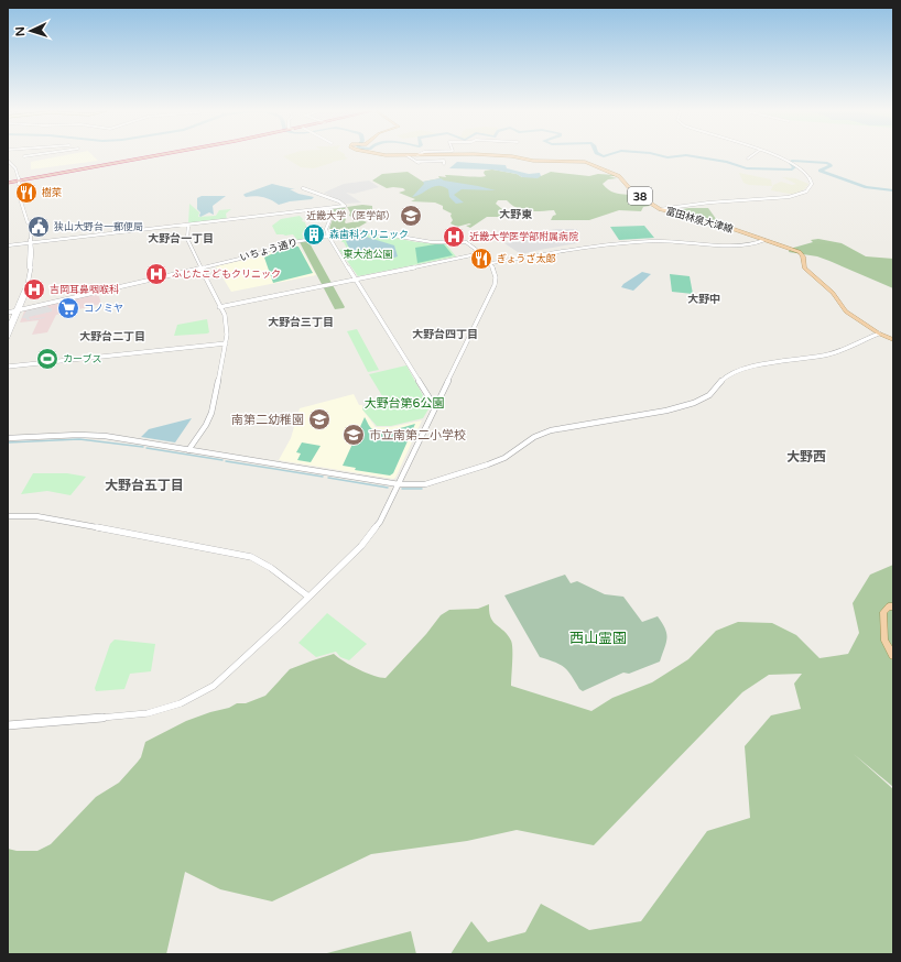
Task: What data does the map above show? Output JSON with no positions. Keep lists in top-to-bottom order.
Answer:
{
  "streets": {
    "main road": ["38", "富田林泉大津線"],
    "street": ["いちょう通り"]
  },
  "districts": [
    "大野東",
    "大野台一丁目",
    "大野中",
    "大野台三丁目",
    "大野台四丁目",
    "大野台二丁目",
    "大野西",
    "大野台五丁目"
  ],
  "parks": ["東大池公園", "大野台第6公園", "西山霊園"],
  "places": {
    "restaurant": ["樹菜", "ぎょうざ太郎"],
    "school or university": ["近畿大学（医学部）", "南第二幼稚園", "市立南第二小学校"],
    "public building": ["狭山大野台一郵便局"],
    "building": ["森歯科クリニック"],
    "hospital": ["近畿大学医学部附属病院", "ふじたこどもクリニック", "吉岡耳鼻咽喉科"],
    "supermarket": ["コノミヤ"],
    "sports": ["カーブス"]
  },
  "north": "left"
}
